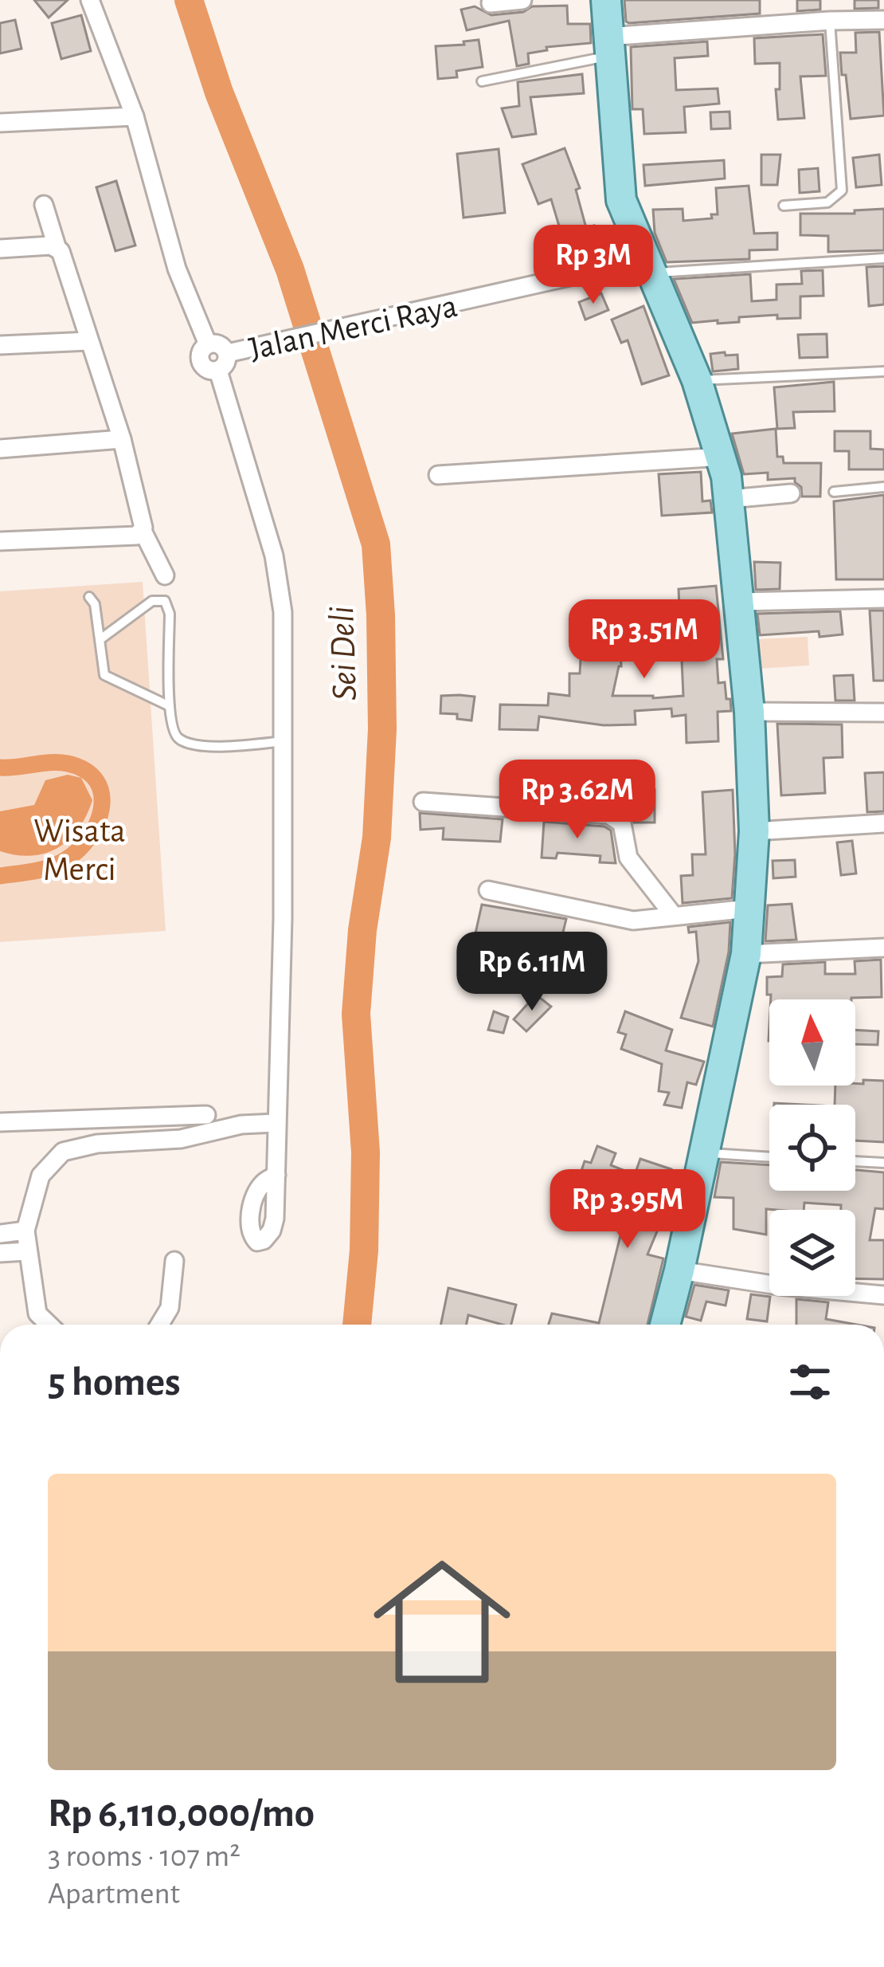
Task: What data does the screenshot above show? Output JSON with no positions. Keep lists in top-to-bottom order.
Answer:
{
  "streets": {
    "street": ["Jalan Merci Raya"]
  },
  "water": ["Sei Deli"],
  "parks": ["Wisata Merci"],
  "north": "top",
  "page": {
    "price": [
      "Rp 3M",
      "Rp 3.51M",
      "Rp 3.62M",
      "Rp 6.11M",
      "Rp 3.95M"
    ],
    "heading": "5 homes",
    "list": [
      {
        "name": "Rp 6,110,000/mo",
        "note": "3 rooms · 107 m² · Apartment"
      }
    ]
  }
}
